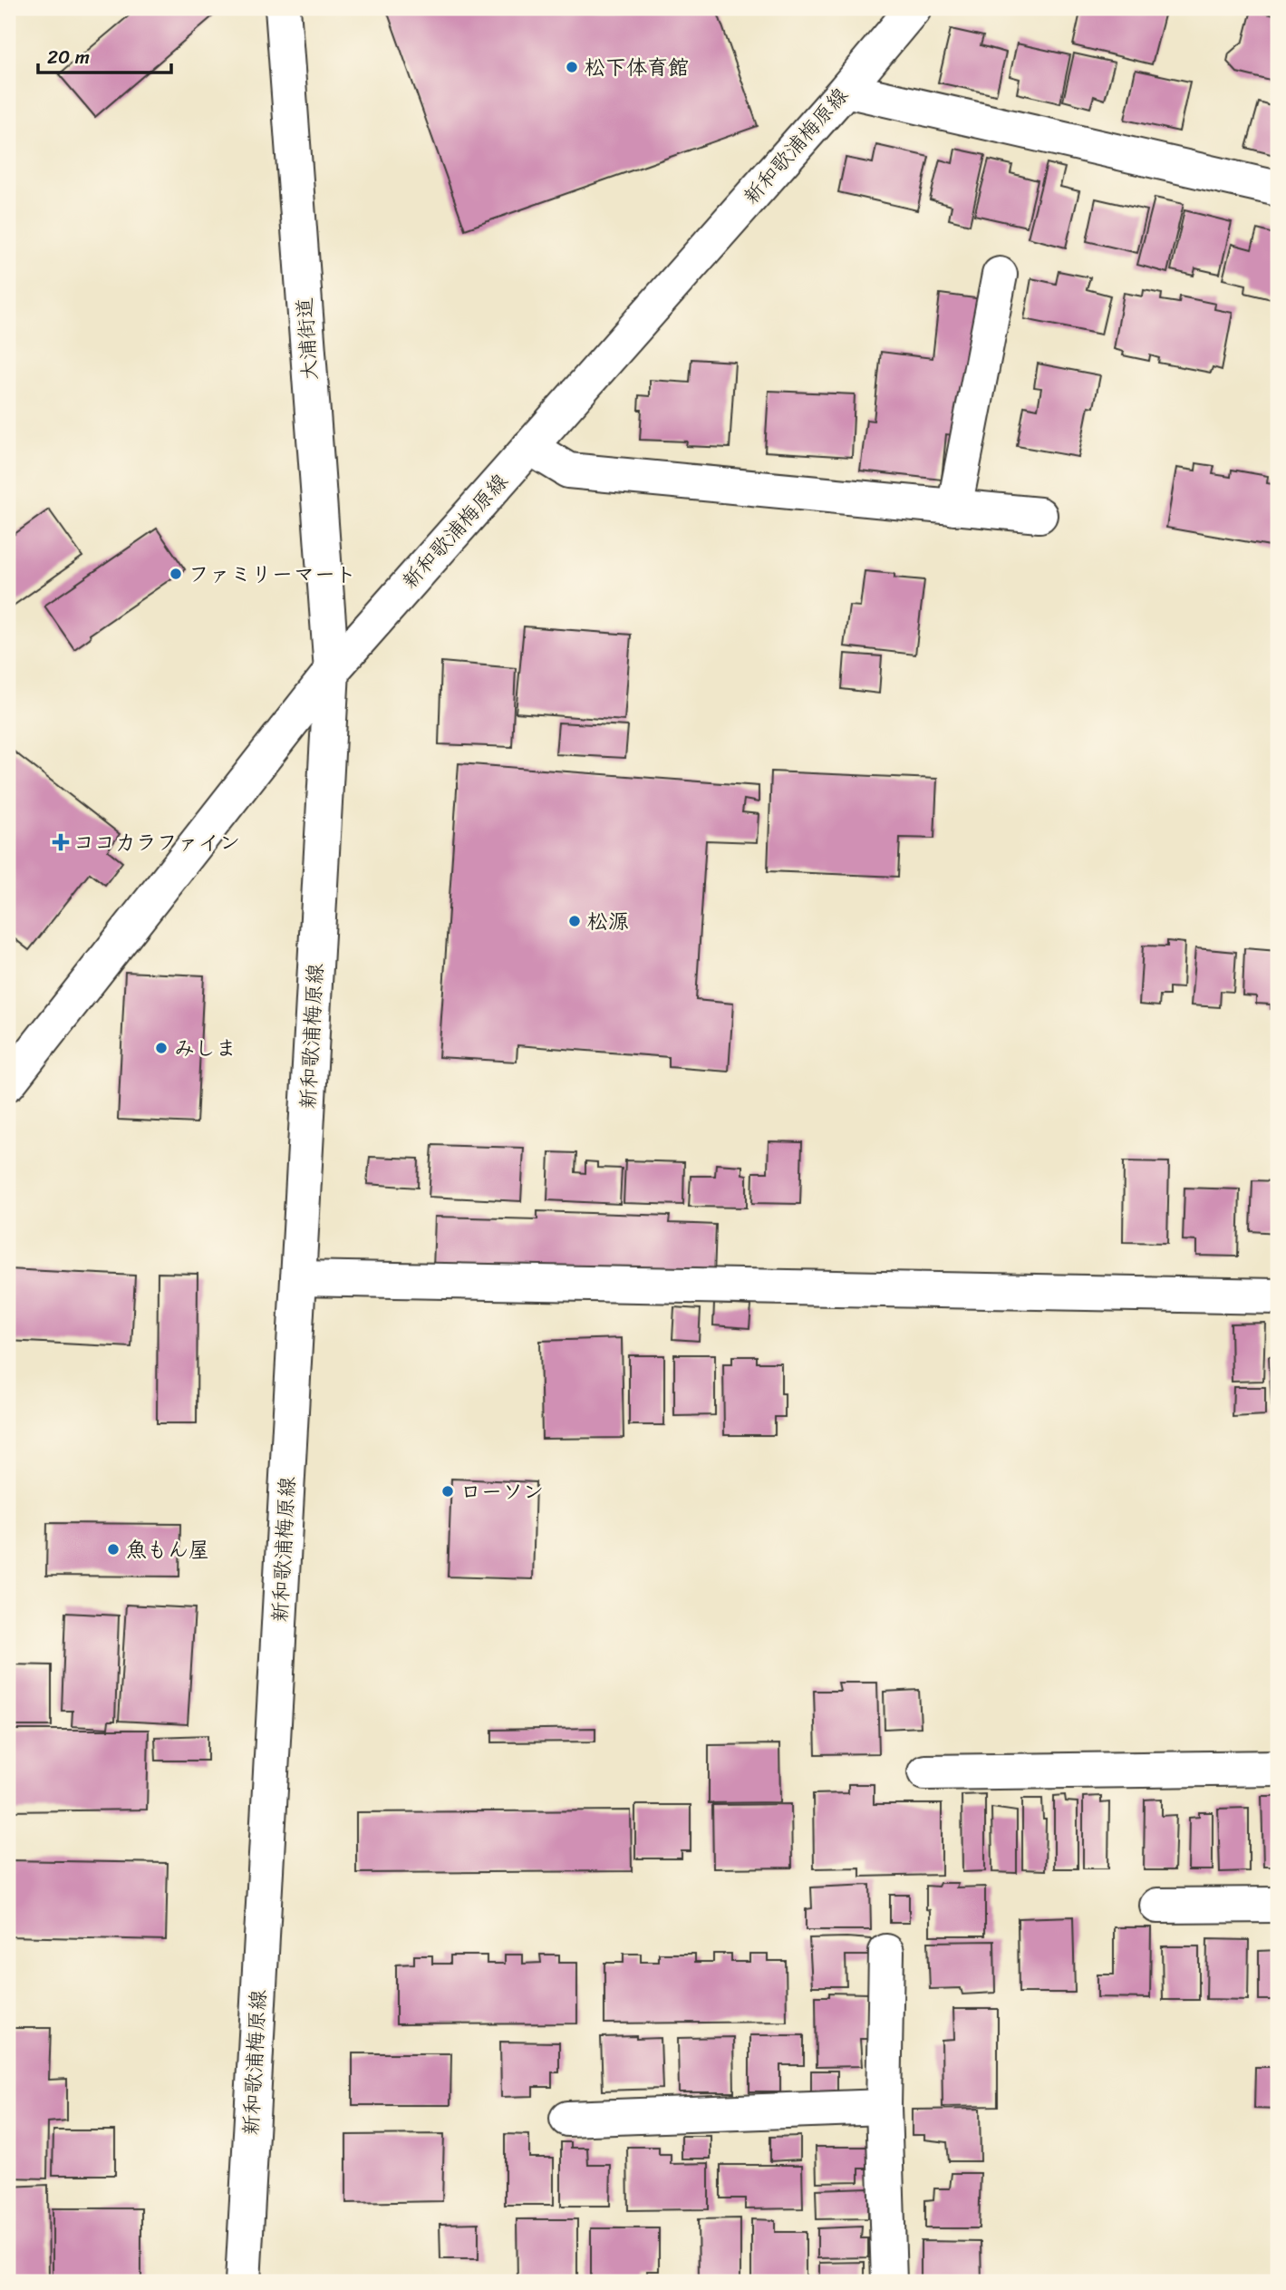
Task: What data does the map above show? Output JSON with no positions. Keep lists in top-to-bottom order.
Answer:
{
  "streets": {
    "street": ["新和歌浦梅原線", "大浦街道"]
  },
  "crossings": [
    ["新和歌浦梅原線", "大浦街道"]
  ],
  "places": {
    "other": [
      "松下体育館",
      "ファミリーマート",
      "松源",
      "みしま",
      "ローソン",
      "魚もん屋"
    ],
    "health": ["ココカラファイン"]
  },
  "scale_bar": "20 m"
}
